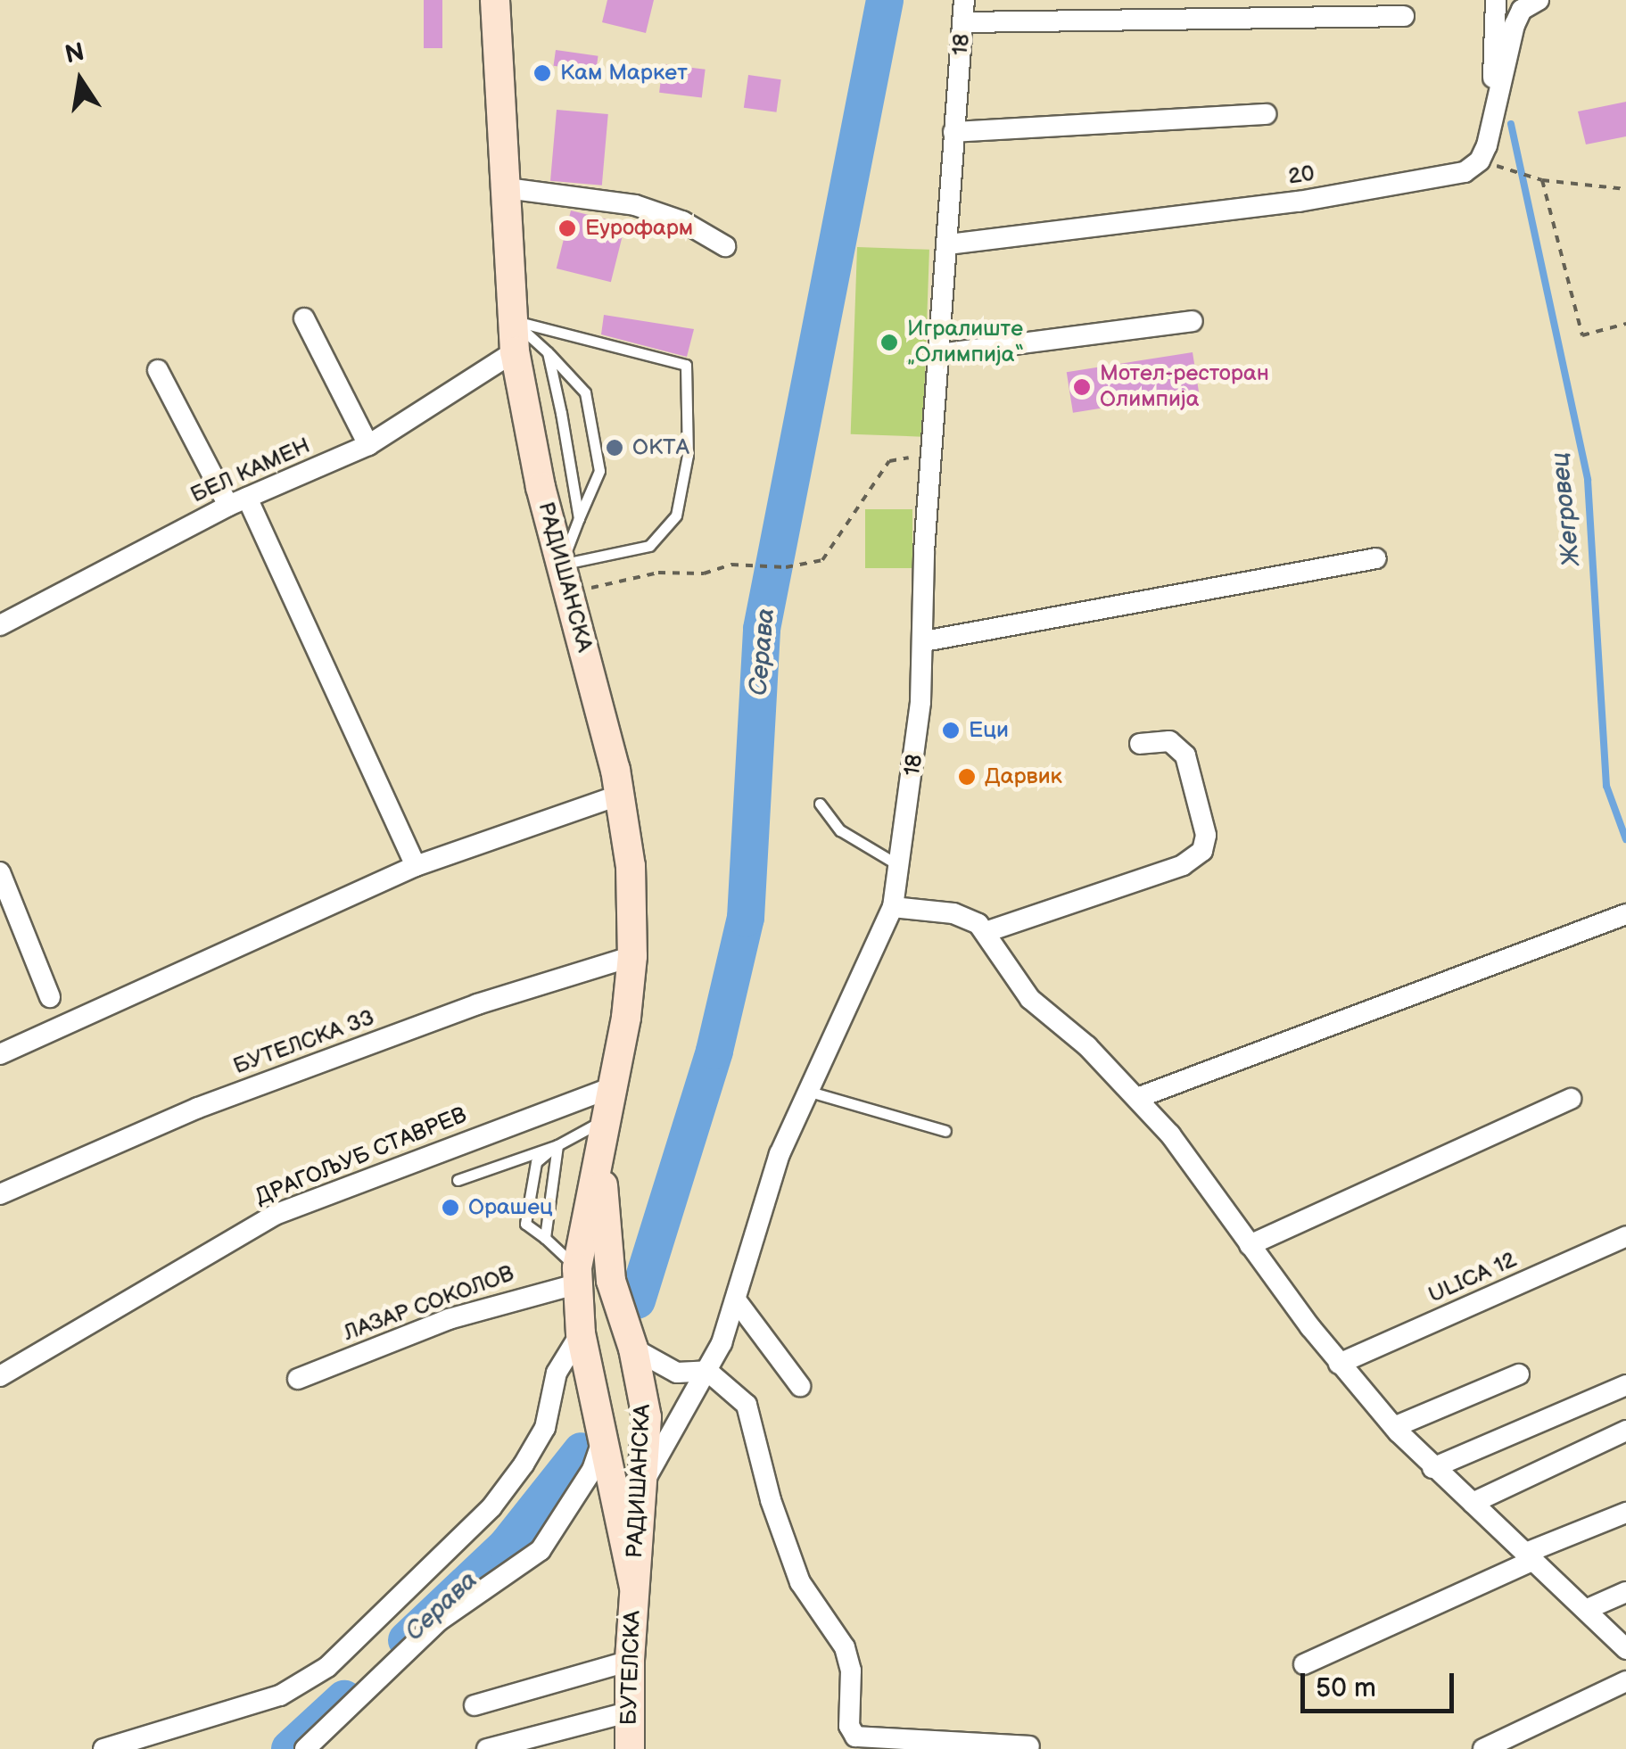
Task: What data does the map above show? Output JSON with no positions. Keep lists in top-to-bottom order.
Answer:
{
  "streets": {
    "street": [
      "18",
      "20",
      "БЕЛ КАМЕН",
      "РАДИШАНСКА",
      "БУТЕЛСКА 33",
      "ДРАГОЉУБ СТАВРЕВ",
      "ULICA 12",
      "ЛАЗАР СОКОЛОВ",
      "БУТЕЛСКА"
    ]
  },
  "crossings": [
    ["18", "20"],
    ["18", "РАДИШАНСКА"],
    ["БЕЛ КАМЕН", "РАДИШАНСКА"],
    ["РАДИШАНСКА", "БУТЕЛСКА 33"],
    ["РАДИШАНСКА", "ДРАГОЉУБ СТАВРЕВ"],
    ["РАДИШАНСКА", "ЛАЗАР СОКОЛОВ"],
    ["РАДИШАНСКА", "БУТЕЛСКА"]
  ],
  "water": ["Жегровец", "Серава"],
  "places": [
    "Кам Маркет",
    "Еурофарм",
    "Игралиште „Олимпија“",
    "Мотел-ресторан Олимпија",
    "ОКТА",
    "Еци",
    "Дарвик",
    "Орашец"
  ],
  "scale_bar": "50 m",
  "north": "top"
}
